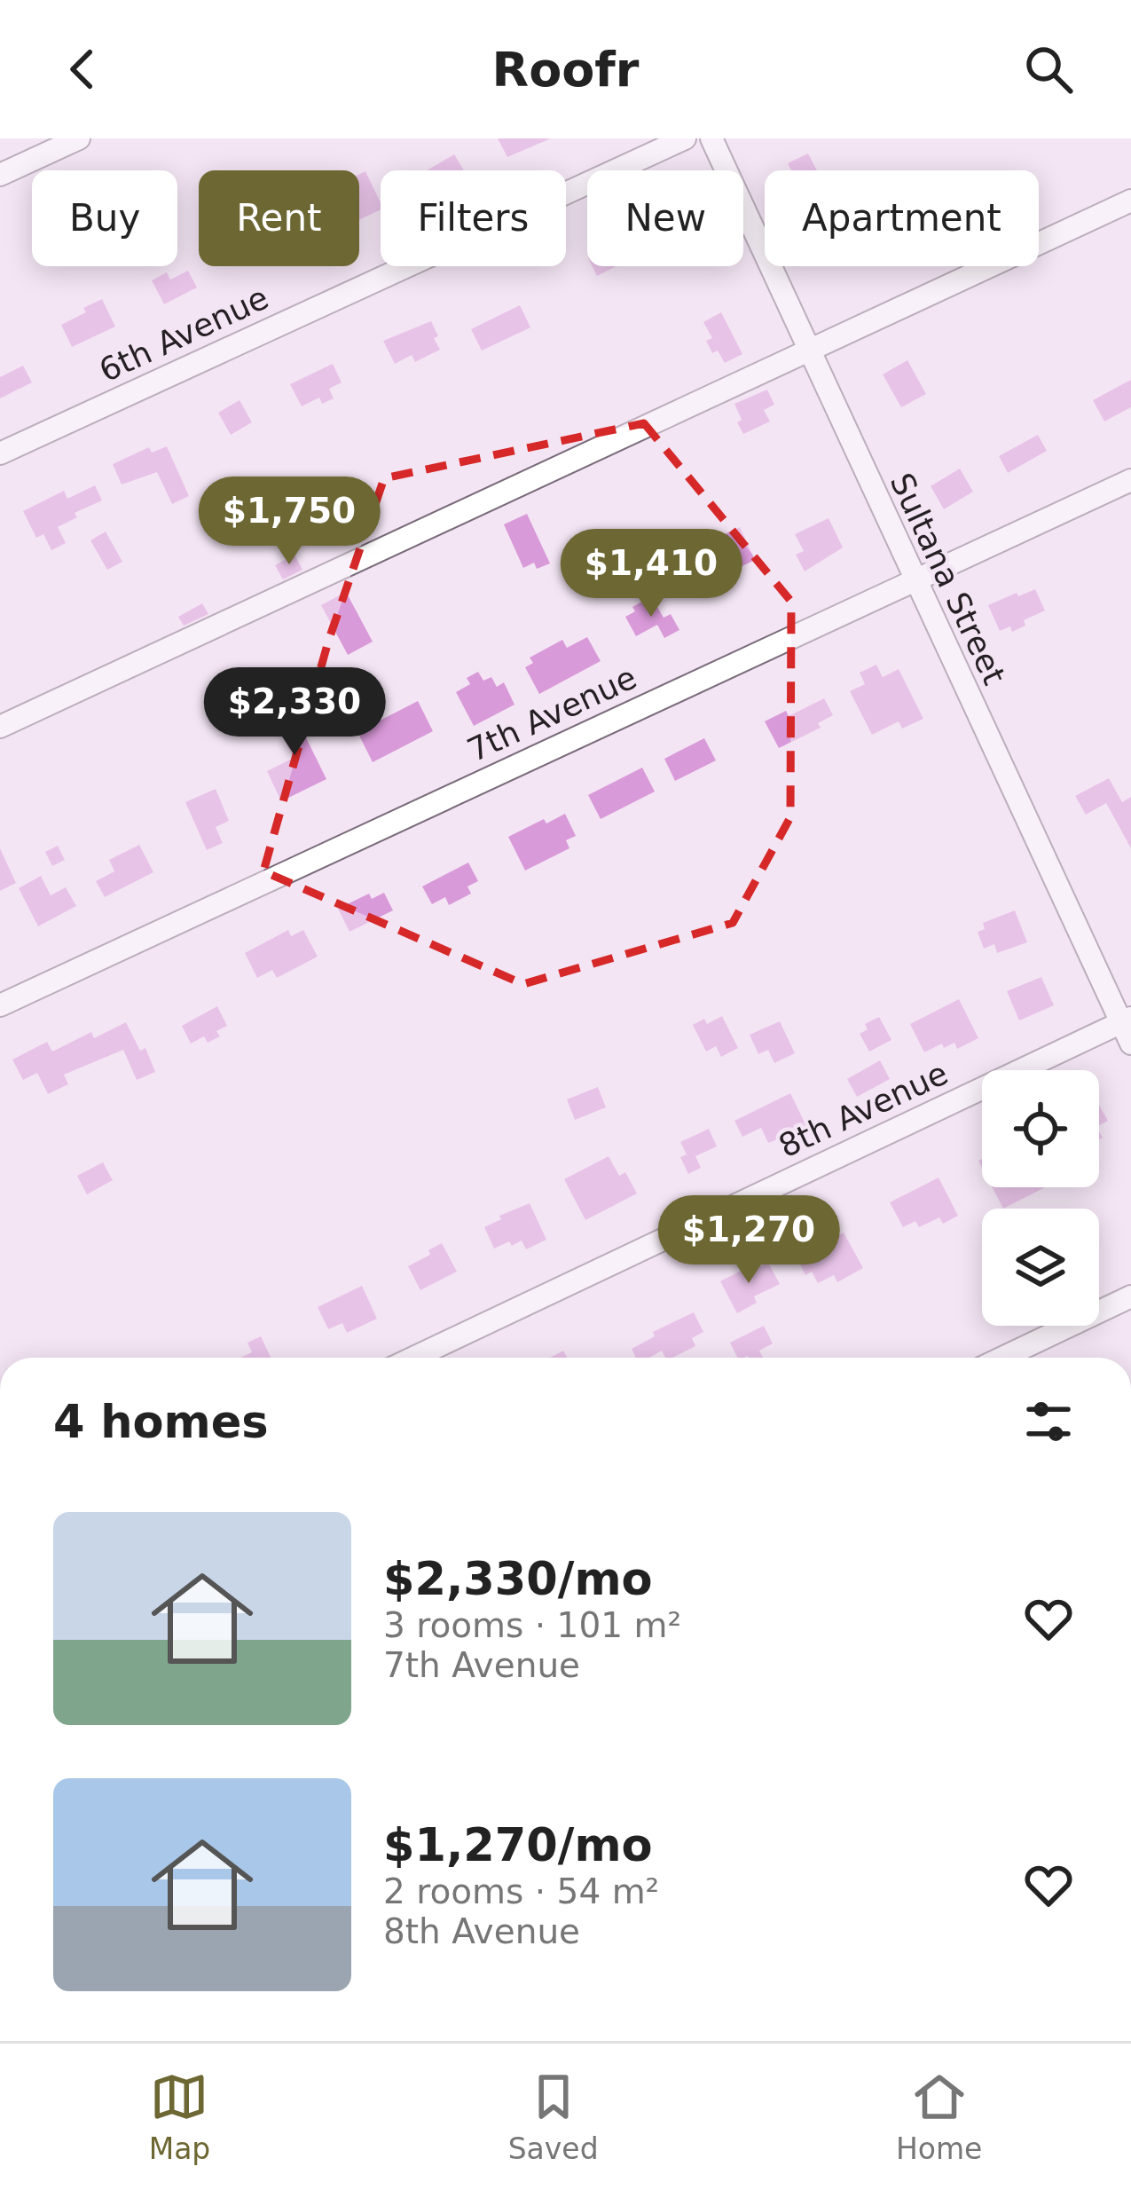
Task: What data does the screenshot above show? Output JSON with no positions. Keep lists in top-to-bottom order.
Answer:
{
  "streets": {
    "street": [
      "6th Avenue",
      "Sultana Street",
      "7th Avenue",
      "8th Avenue"
    ]
  },
  "crossings": [
    ["Sultana Street", "7th Avenue"],
    ["Sultana Street", "8th Avenue"]
  ],
  "page": {
    "header": "Roofr",
    "chip": [
      "Buy",
      "Rent",
      "Filters",
      "New",
      "Apartment"
    ],
    "price": [
      "$1,750",
      "$1,410",
      "$2,330",
      "$1,270"
    ],
    "heading": "4 homes",
    "list": [
      {
        "name": "$2,330/mo",
        "note": "3 rooms · 101 m² · 7th Avenue"
      },
      {
        "name": "$1,270/mo",
        "note": "2 rooms · 54 m² · 8th Avenue"
      }
    ],
    "tabs": ["Map", "Saved", "Home"]
  }
}
